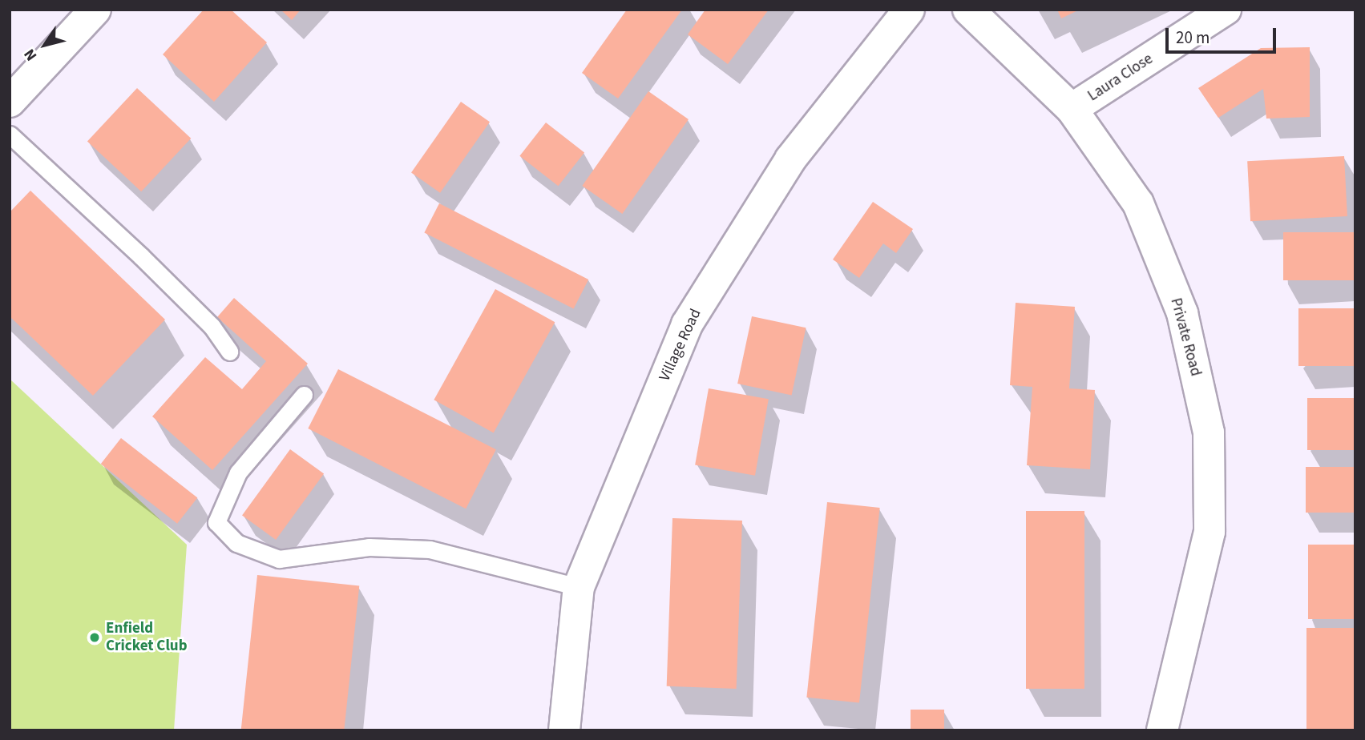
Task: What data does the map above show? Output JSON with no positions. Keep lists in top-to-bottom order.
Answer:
{
  "streets": {
    "street": ["Laura Close", "Private Road", "Village Road"]
  },
  "crossings": [
    ["Laura Close", "Private Road"]
  ],
  "places": ["Enfield Cricket Club"],
  "scale_bar": "20 m",
  "north": "bottom left"
}
